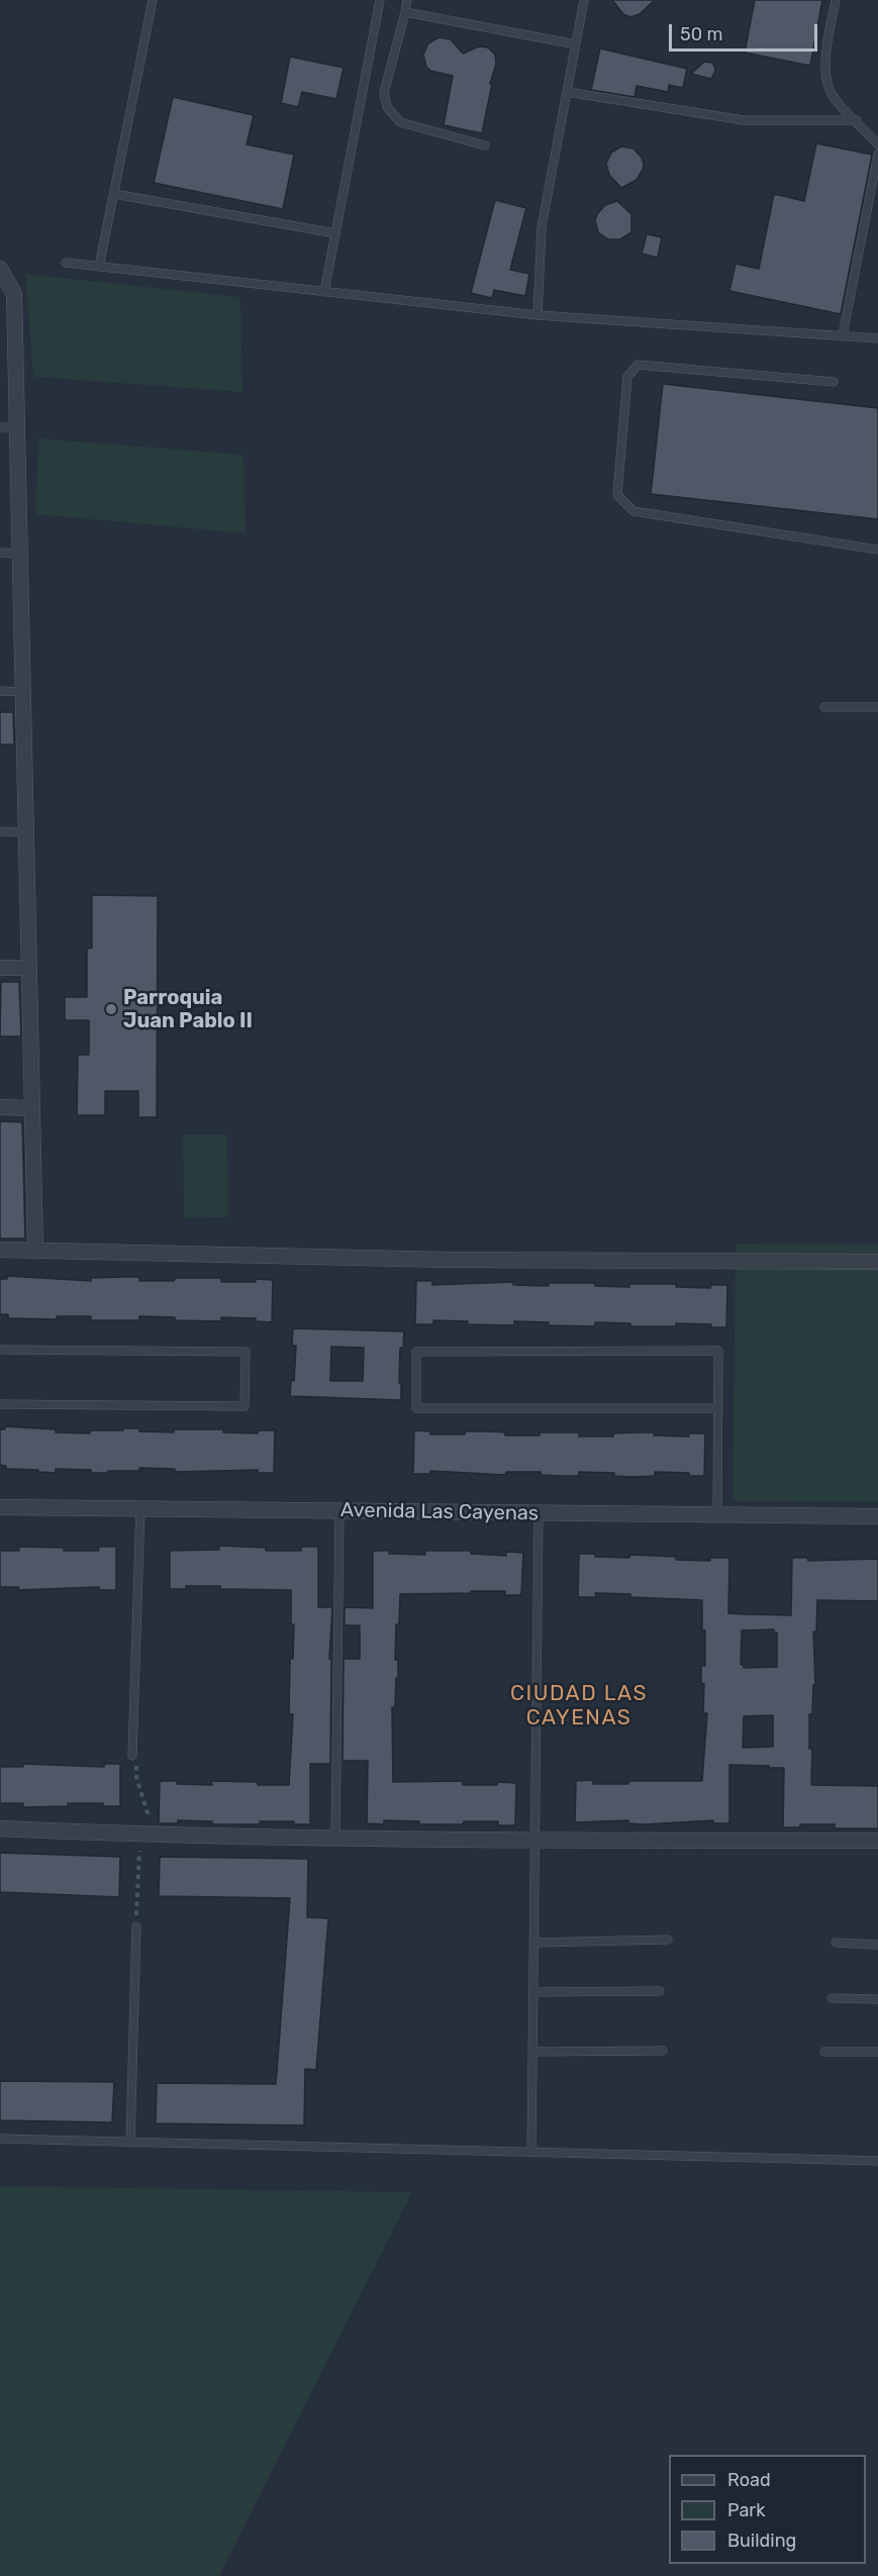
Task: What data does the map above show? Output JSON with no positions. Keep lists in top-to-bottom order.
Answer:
{
  "streets": {
    "street": ["Avenida Las Cayenas"]
  },
  "districts": ["CIUDAD LAS CAYENAS"],
  "places": ["Parroquia Juan Pablo II"],
  "legend": ["Road", "Park", "Building"],
  "scale_bar": "50 m"
}
